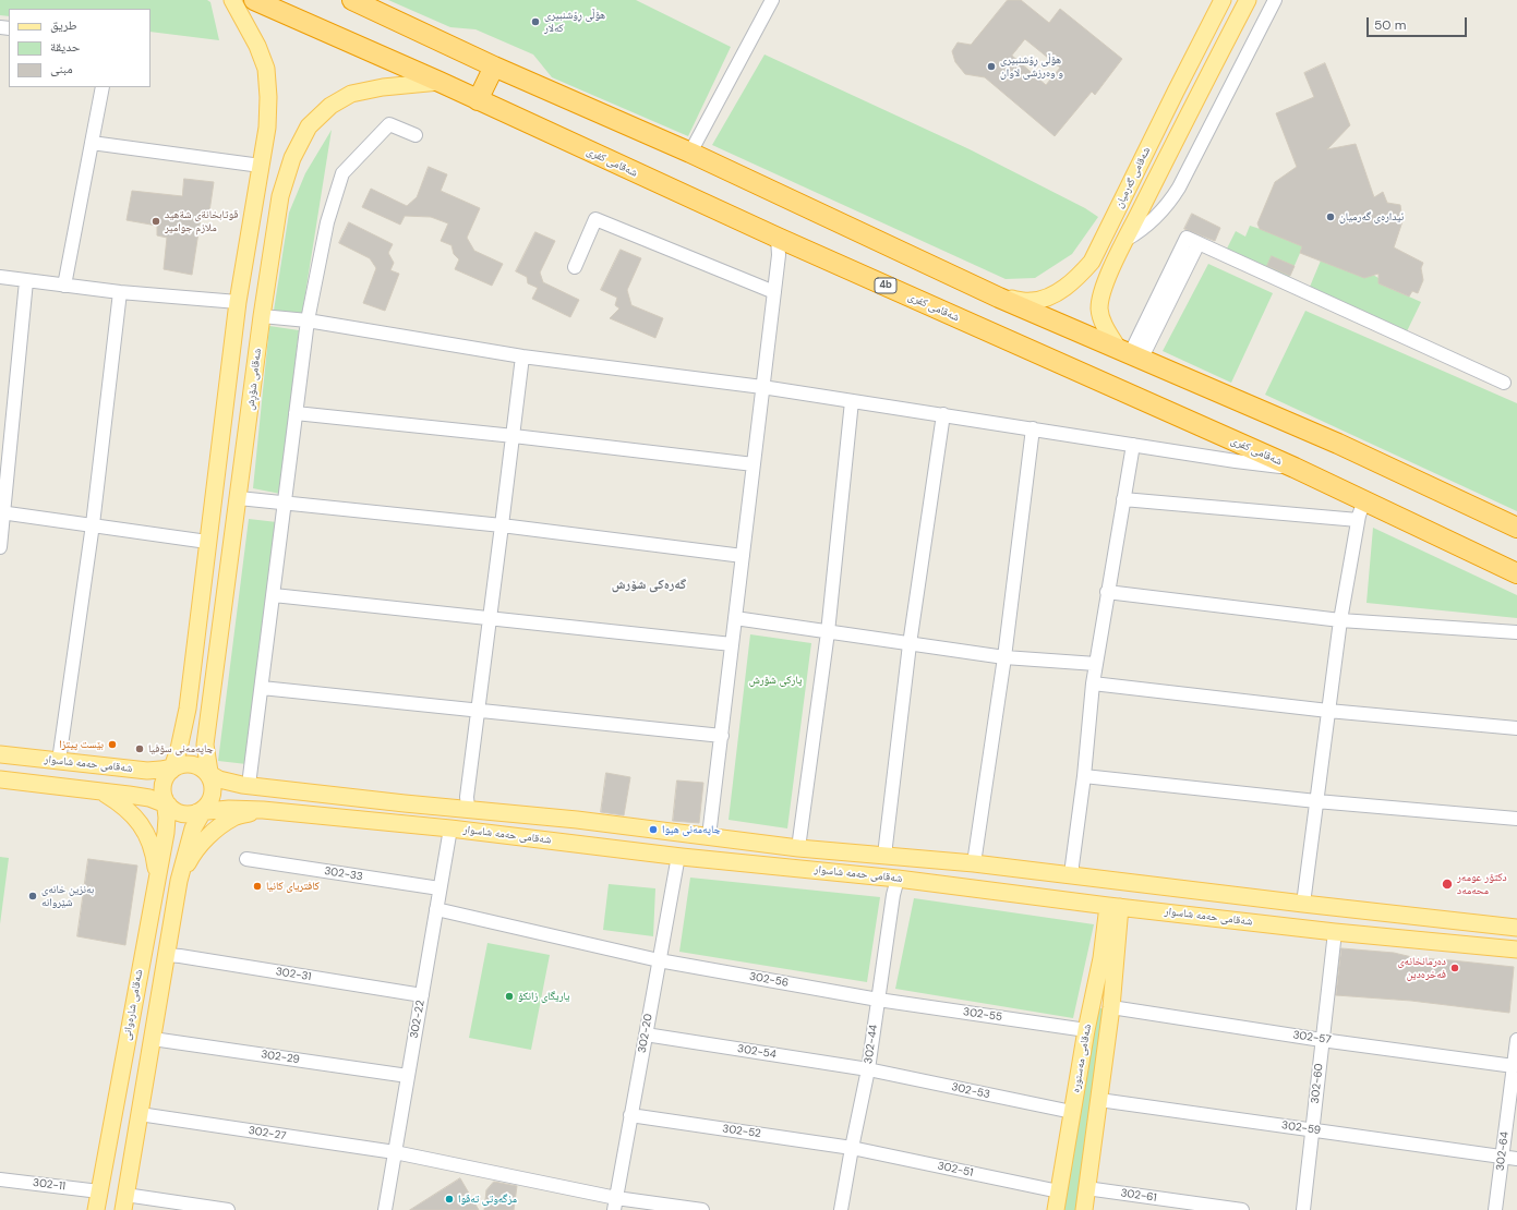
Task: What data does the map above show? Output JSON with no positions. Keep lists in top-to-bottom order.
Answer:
{
  "streets": {
    "highway": ["شەقامی کفری", "4b"],
    "main road": [
      "شەقامی گەرمیان",
      "شەقامی شۆڕش",
      "شەقامی حەمە شاسوار",
      "شەقامی شارەوانی",
      "شەقامی مەستورە"
    ],
    "street": [
      "302-33",
      "302-31",
      "302-56",
      "302-55",
      "302-22",
      "302-20",
      "302-57",
      "302-44",
      "302-54",
      "302-29",
      "302-60",
      "302-53",
      "302-59",
      "302-52",
      "302-27",
      "302-64",
      "302-51",
      "302-11",
      "302-61"
    ]
  },
  "crossings": [
    ["شەقامی کفری", "شەقامی شۆڕش"],
    ["شەقامی شۆڕش", "شەقامی حەمە شاسوار"],
    ["شەقامی شۆڕش", "شەقامی شارەوانی"],
    ["شەقامی حەمە شاسوار", "شەقامی شارەوانی"],
    ["شەقامی حەمە شاسوار", "302-22"],
    ["شەقامی حەمە شاسوار", "302-20"],
    ["شەقامی حەمە شاسوار", "302-44"],
    ["شەقامی حەمە شاسوار", "شەقامی مەستورە"],
    ["شەقامی حەمە شاسوار", "302-60"],
    ["302-33", "302-22"],
    ["302-31", "302-22"],
    ["302-56", "302-55"],
    ["302-56", "302-22"],
    ["302-56", "302-20"],
    ["302-56", "302-44"],
    ["شەقامی شارەوانی", "302-11"],
    ["302-55", "302-44"],
    ["302-55", "شەقامی مەستورە"],
    ["302-22", "302-29"],
    ["302-22", "302-27"],
    ["302-20", "302-54"],
    ["302-20", "302-52"],
    ["302-20", "302-27"],
    ["302-57", "شەقامی مەستورە"],
    ["302-57", "302-60"],
    ["302-57", "302-64"],
    ["302-44", "302-54"],
    ["302-44", "302-53"],
    ["302-44", "302-52"],
    ["302-44", "302-51"],
    ["302-54", "302-53"],
    ["شەقامی مەستورە", "302-53"],
    ["شەقامی مەستورە", "302-59"],
    ["شەقامی مەستورە", "302-51"],
    ["شەقامی مەستورە", "302-61"],
    ["302-60", "302-59"],
    ["302-59", "302-64"],
    ["302-52", "302-51"]
  ],
  "districts": ["گەرەکی شۆرش"],
  "parks": ["پارکی شۆرش"],
  "places": [
    "هۆڵی ڕۆشنبیری کەلار",
    "هۆڵی ڕۆشنبیری و وەرزشی لاوان",
    "ئیدارەی گەرمیان",
    "قوتابخانةى شةهيد ملازم جوامير",
    "بێست پیتزا",
    "چاپەمەنی سۆفیا",
    "چاپەمەنی هیوا",
    "دکتۆر عومەر محەمەد",
    "کافتریای کانیا",
    "بەنزین خانەی شێروانە",
    "دەرمانخانەی فەخرەدین",
    "یاریگای زانکۆ",
    "مزگه‌وتی ته‌قوا"
  ],
  "legend": ["طريق", "حديقة", "مبنى"],
  "scale_bar": "50 m"
}
